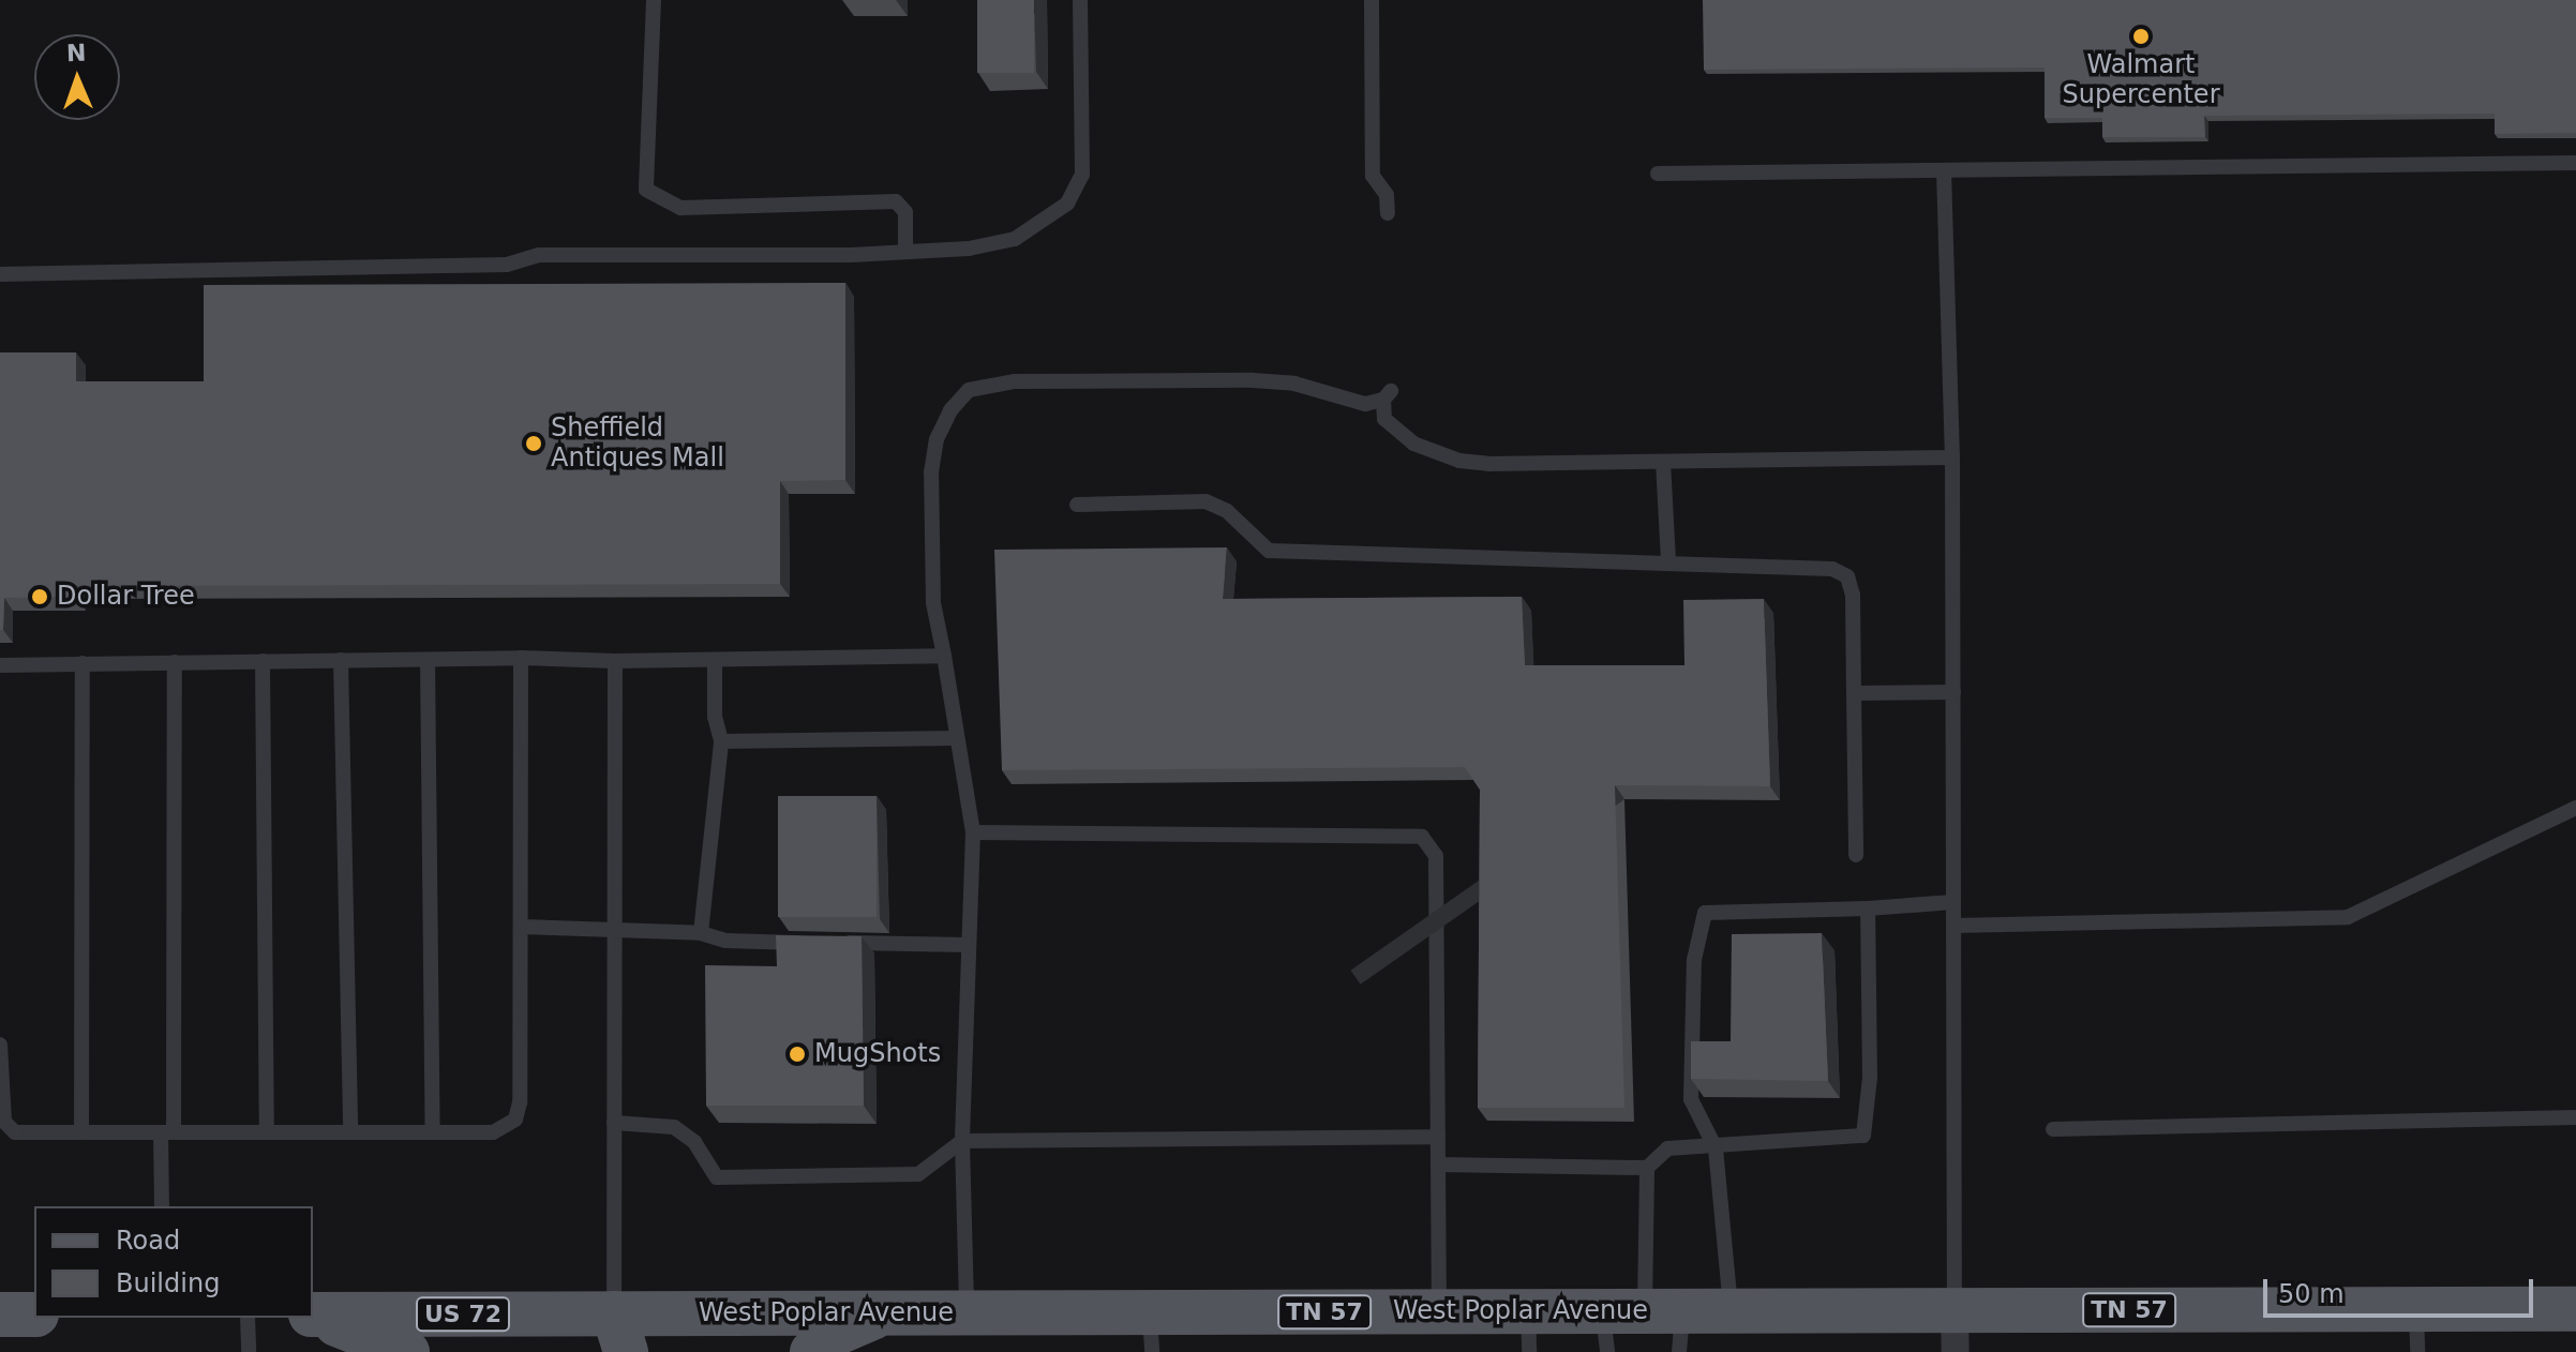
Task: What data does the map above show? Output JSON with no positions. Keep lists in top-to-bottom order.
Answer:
{
  "streets": {
    "main road": ["TN 57", "West Poplar Avenue", "US 72"]
  },
  "places": [
    "Walmart Supercenter",
    "Sheffield Antiques Mall",
    "Dollar Tree",
    "MugShots"
  ],
  "legend": ["Road", "Building"],
  "scale_bar": "50 m",
  "north": "top"
}
